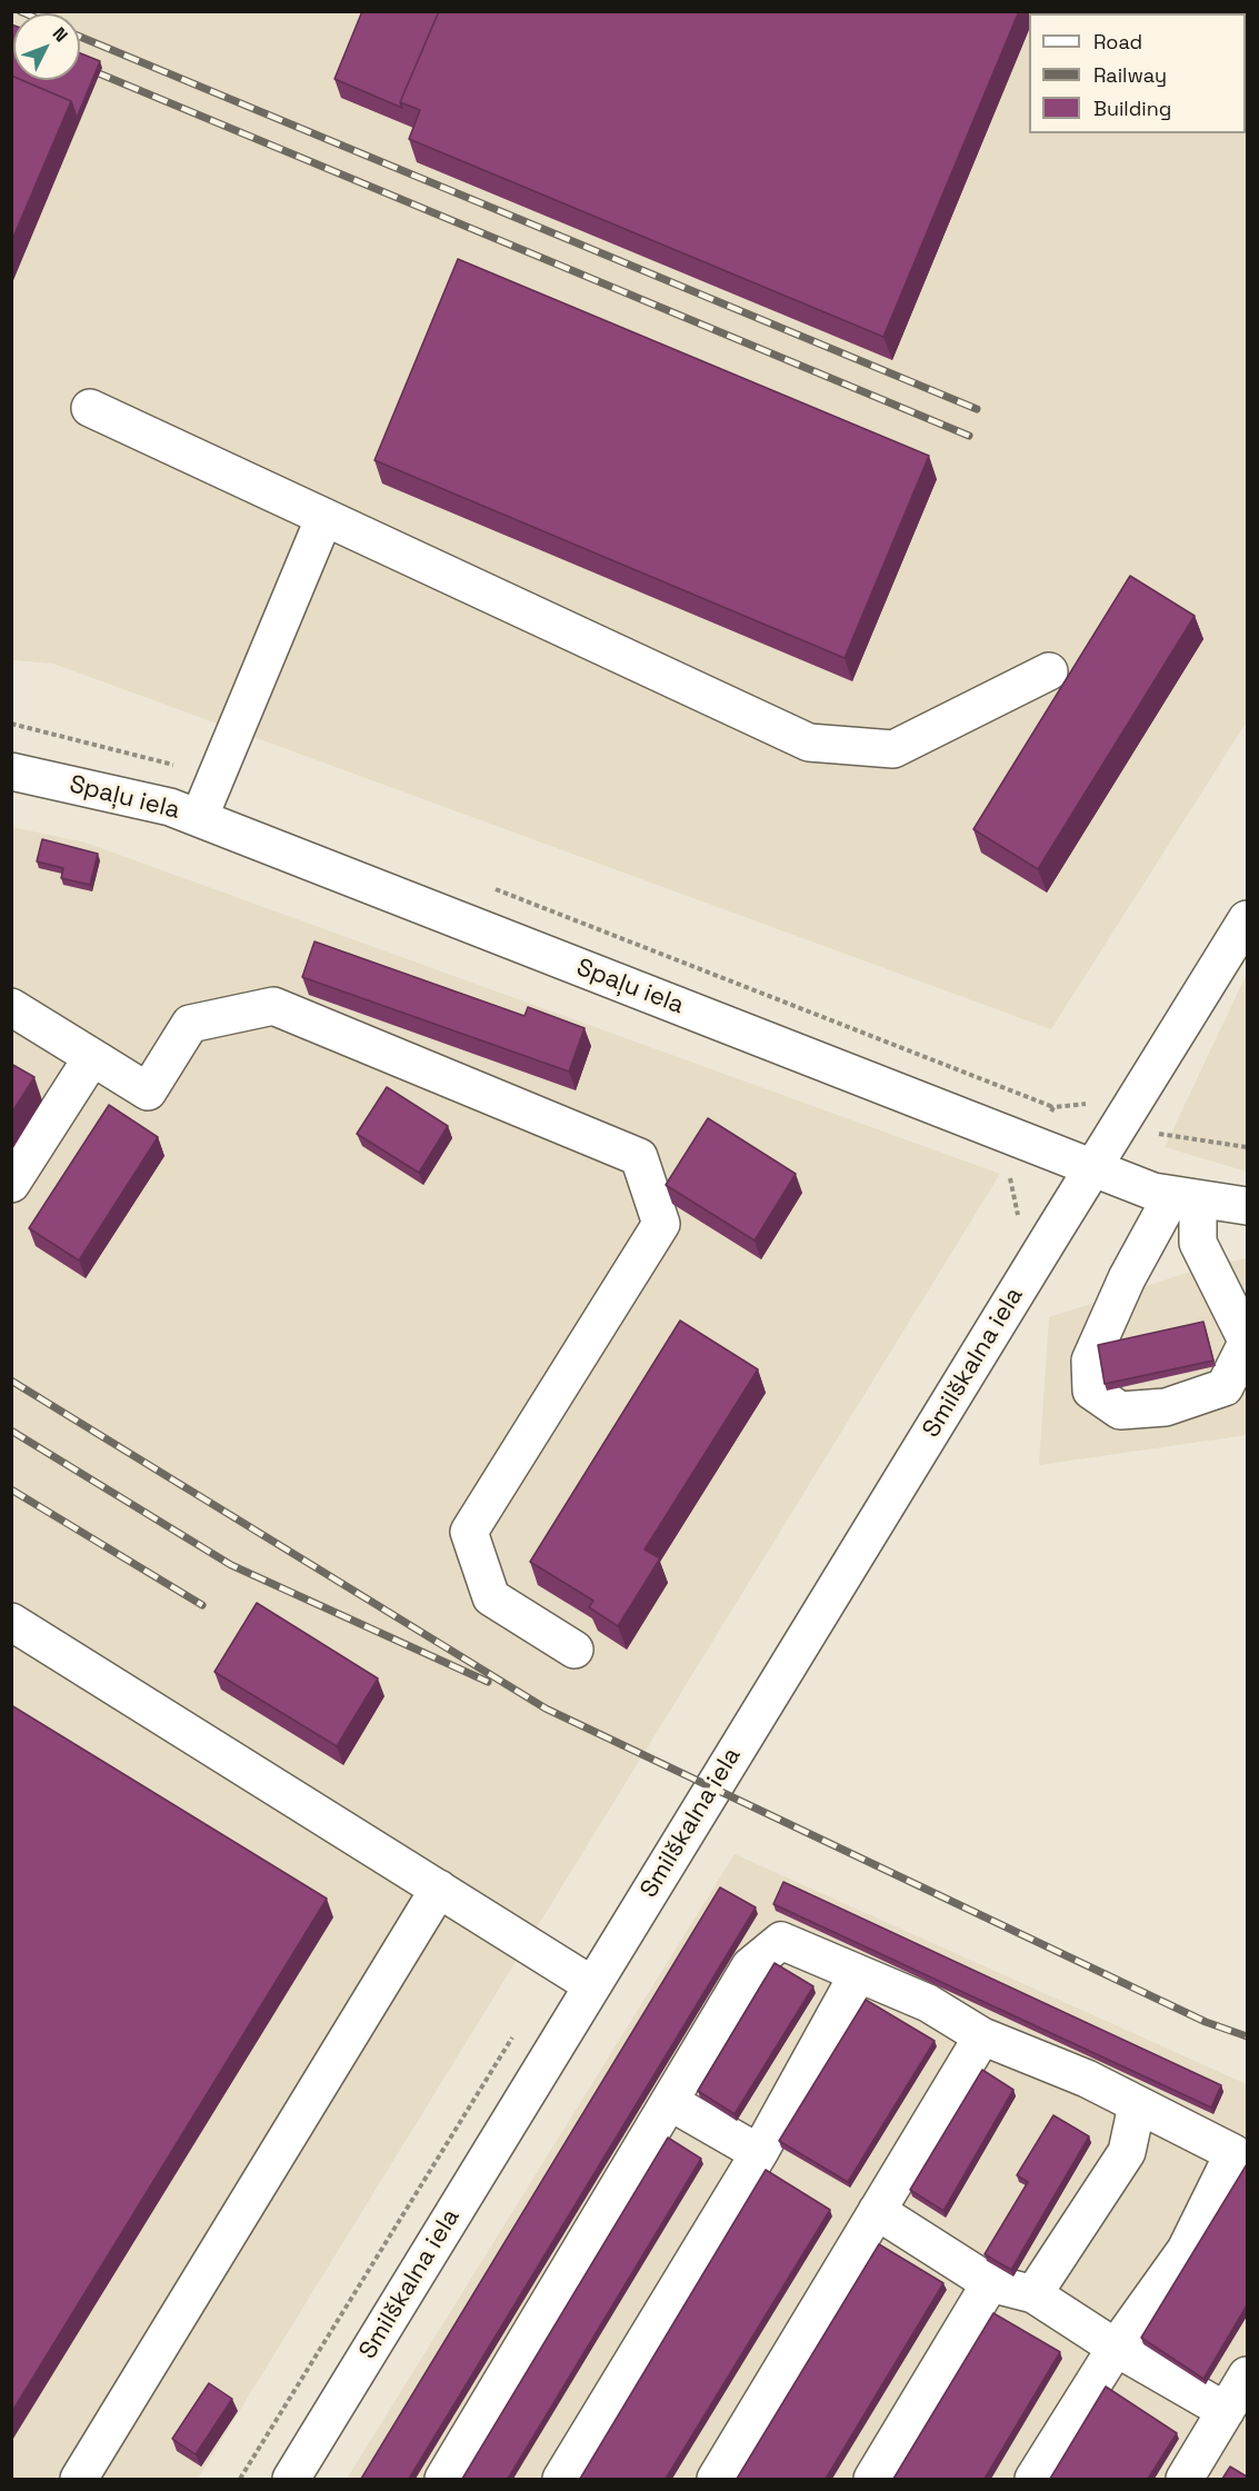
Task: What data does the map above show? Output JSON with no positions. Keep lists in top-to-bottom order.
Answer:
{
  "streets": {
    "street": ["Spaļu iela", "Smilškalna iela"]
  },
  "crossings": [
    ["Spaļu iela", "Smilškalna iela"]
  ],
  "legend": ["Road", "Railway", "Building"],
  "north": "top right"
}
